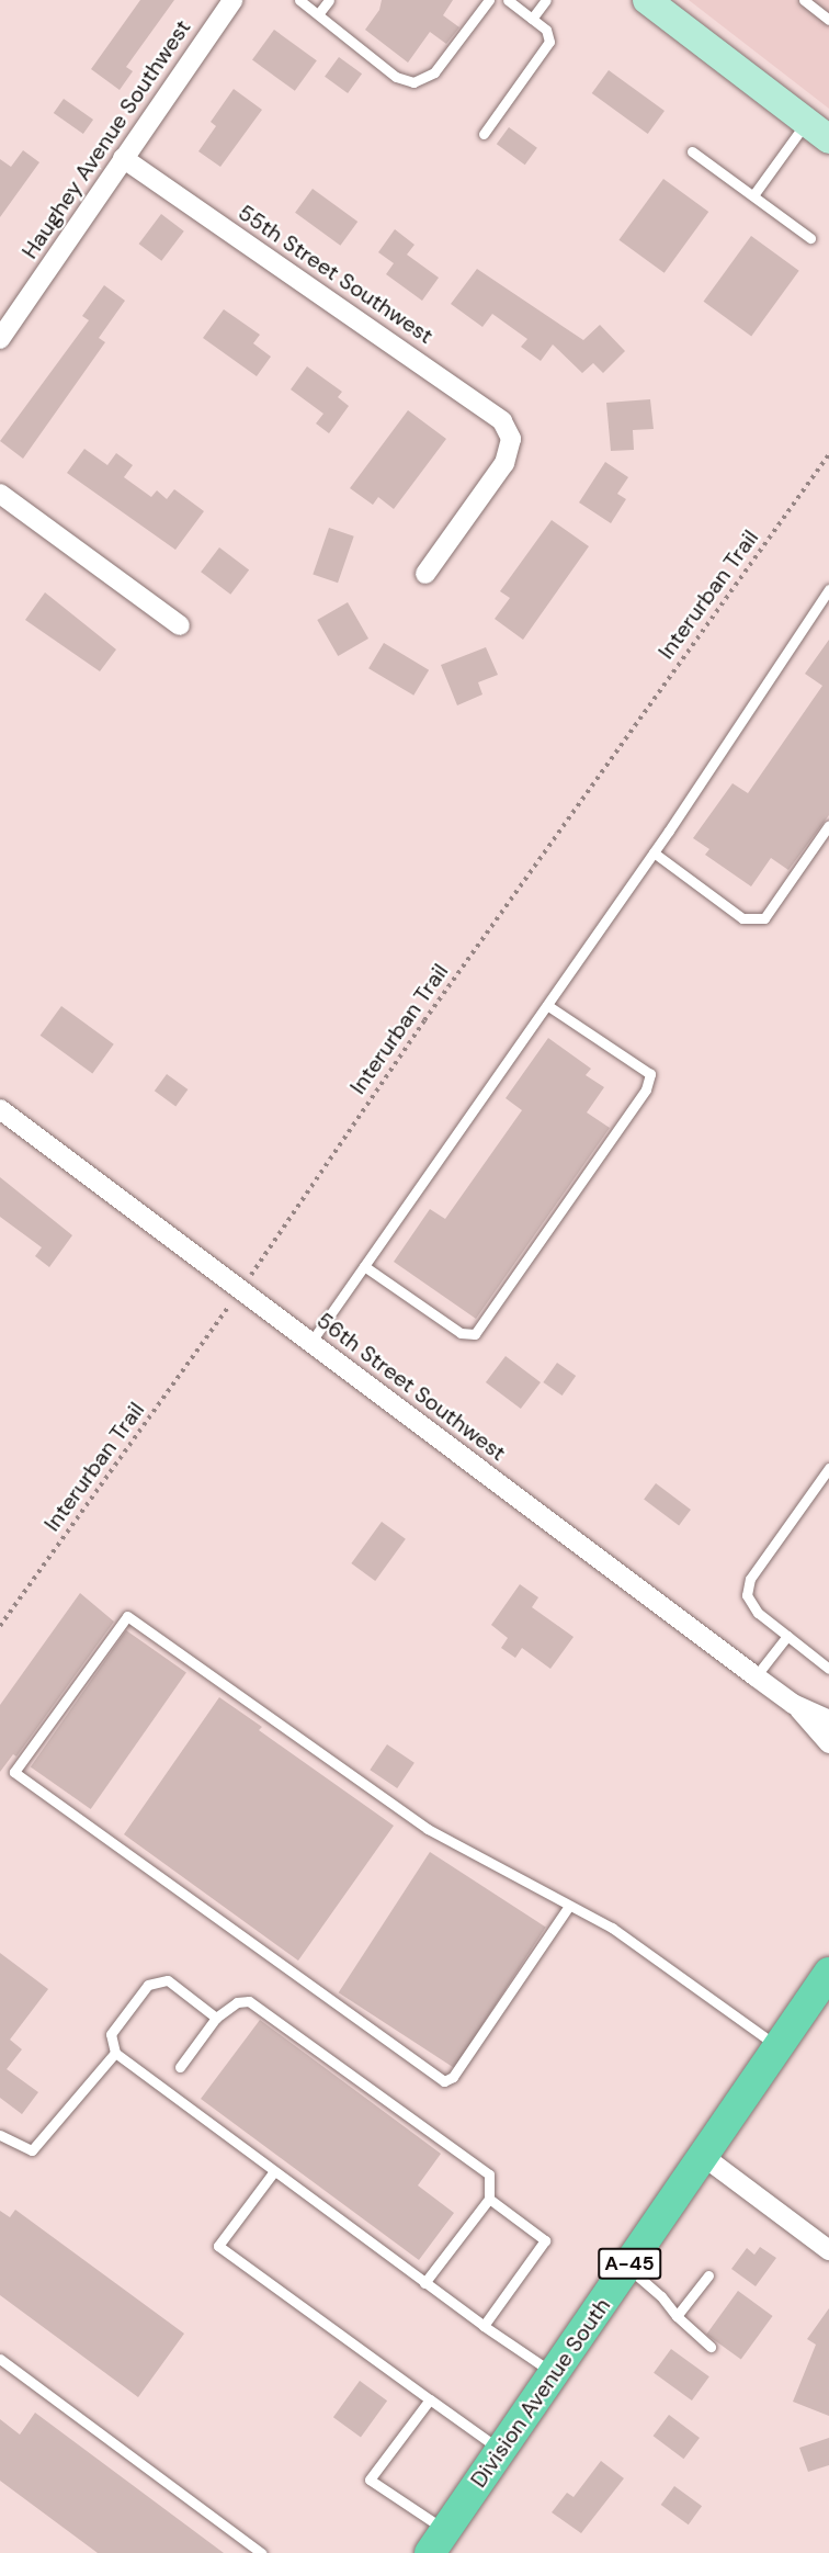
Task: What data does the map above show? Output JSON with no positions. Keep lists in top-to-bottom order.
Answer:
{
  "streets": {
    "main road": ["A-45", "Division Avenue South"],
    "street": ["Haughey Avenue Southwest", "55th Street Southwest", "56th Street Southwest"],
    "path": ["Interurban Trail"]
  },
  "crossings": [
    ["Haughey Avenue Southwest", "55th Street Southwest"],
    ["Interurban Trail", "56th Street Southwest"]
  ]
}
